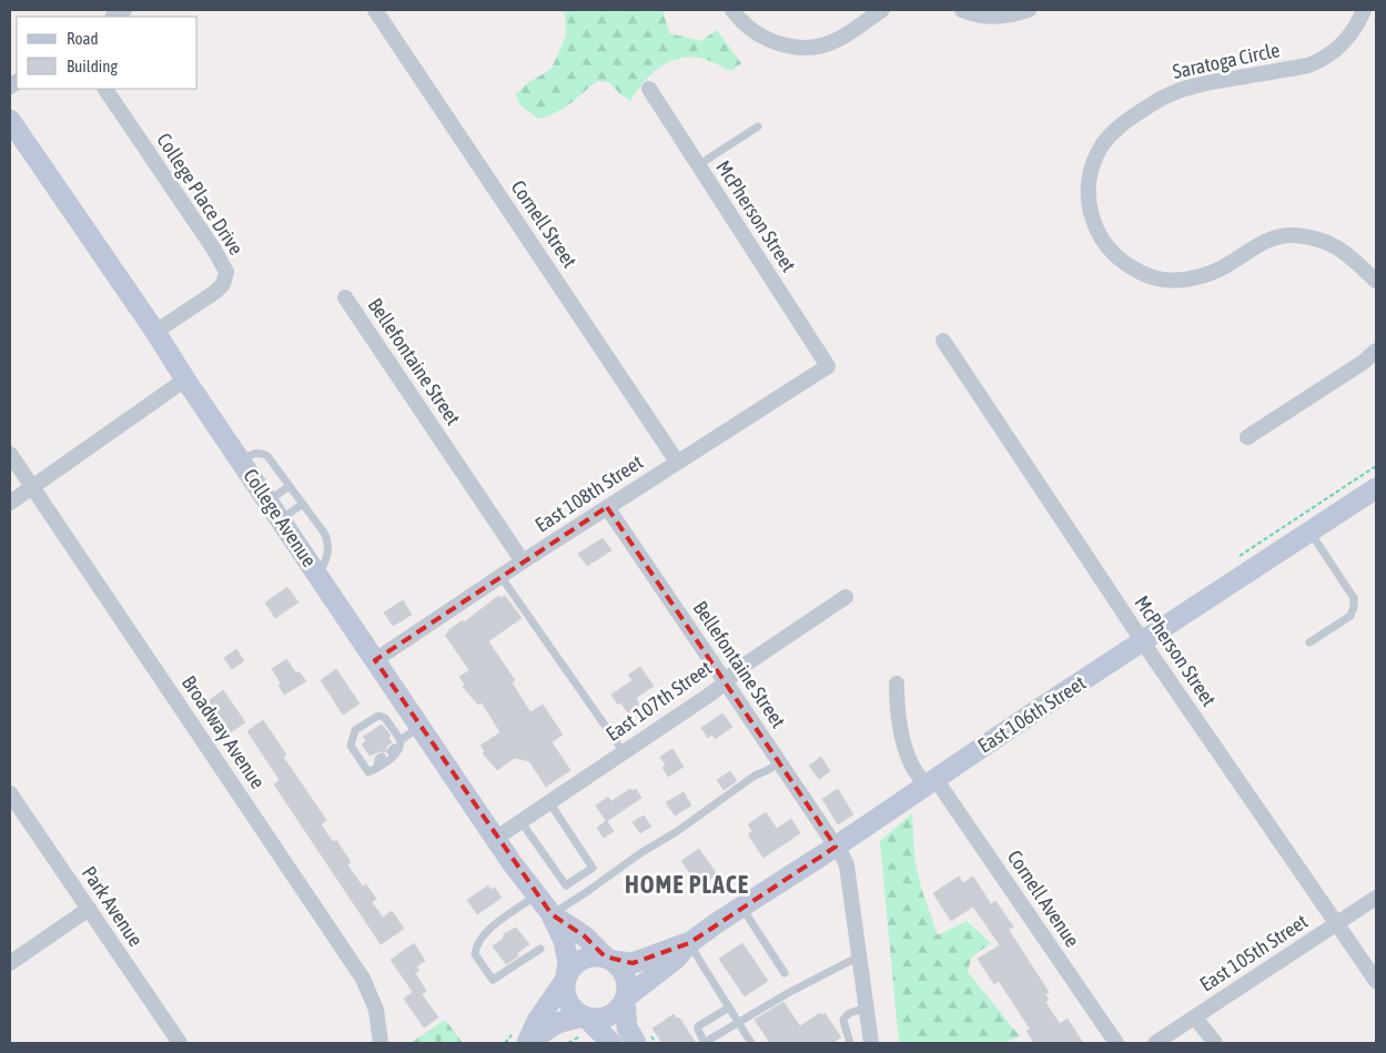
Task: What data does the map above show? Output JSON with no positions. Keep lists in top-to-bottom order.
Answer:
{
  "streets": {
    "main road": ["College Avenue", "East 106th Street"],
    "street": [
      "Saratoga Circle",
      "College Place Drive",
      "McPherson Street",
      "Cornell Street",
      "Bellefontaine Street",
      "East 108th Street",
      "East 107th Street",
      "Broadway Avenue",
      "Cornell Avenue",
      "Park Avenue",
      "East 105th Street"
    ]
  },
  "crossings": [
    ["College Place Drive", "College Avenue"],
    ["McPherson Street", "East 108th Street"],
    ["McPherson Street", "East 106th Street"],
    ["McPherson Street", "East 105th Street"],
    ["Cornell Street", "East 108th Street"],
    ["Bellefontaine Street", "East 108th Street"],
    ["Bellefontaine Street", "East 107th Street"],
    ["Bellefontaine Street", "East 106th Street"],
    ["East 108th Street", "College Avenue"],
    ["College Avenue", "East 107th Street"],
    ["College Avenue", "East 106th Street"],
    ["East 106th Street", "Cornell Avenue"]
  ],
  "districts": ["HOME PLACE"],
  "legend": ["Road", "Building"]
}
